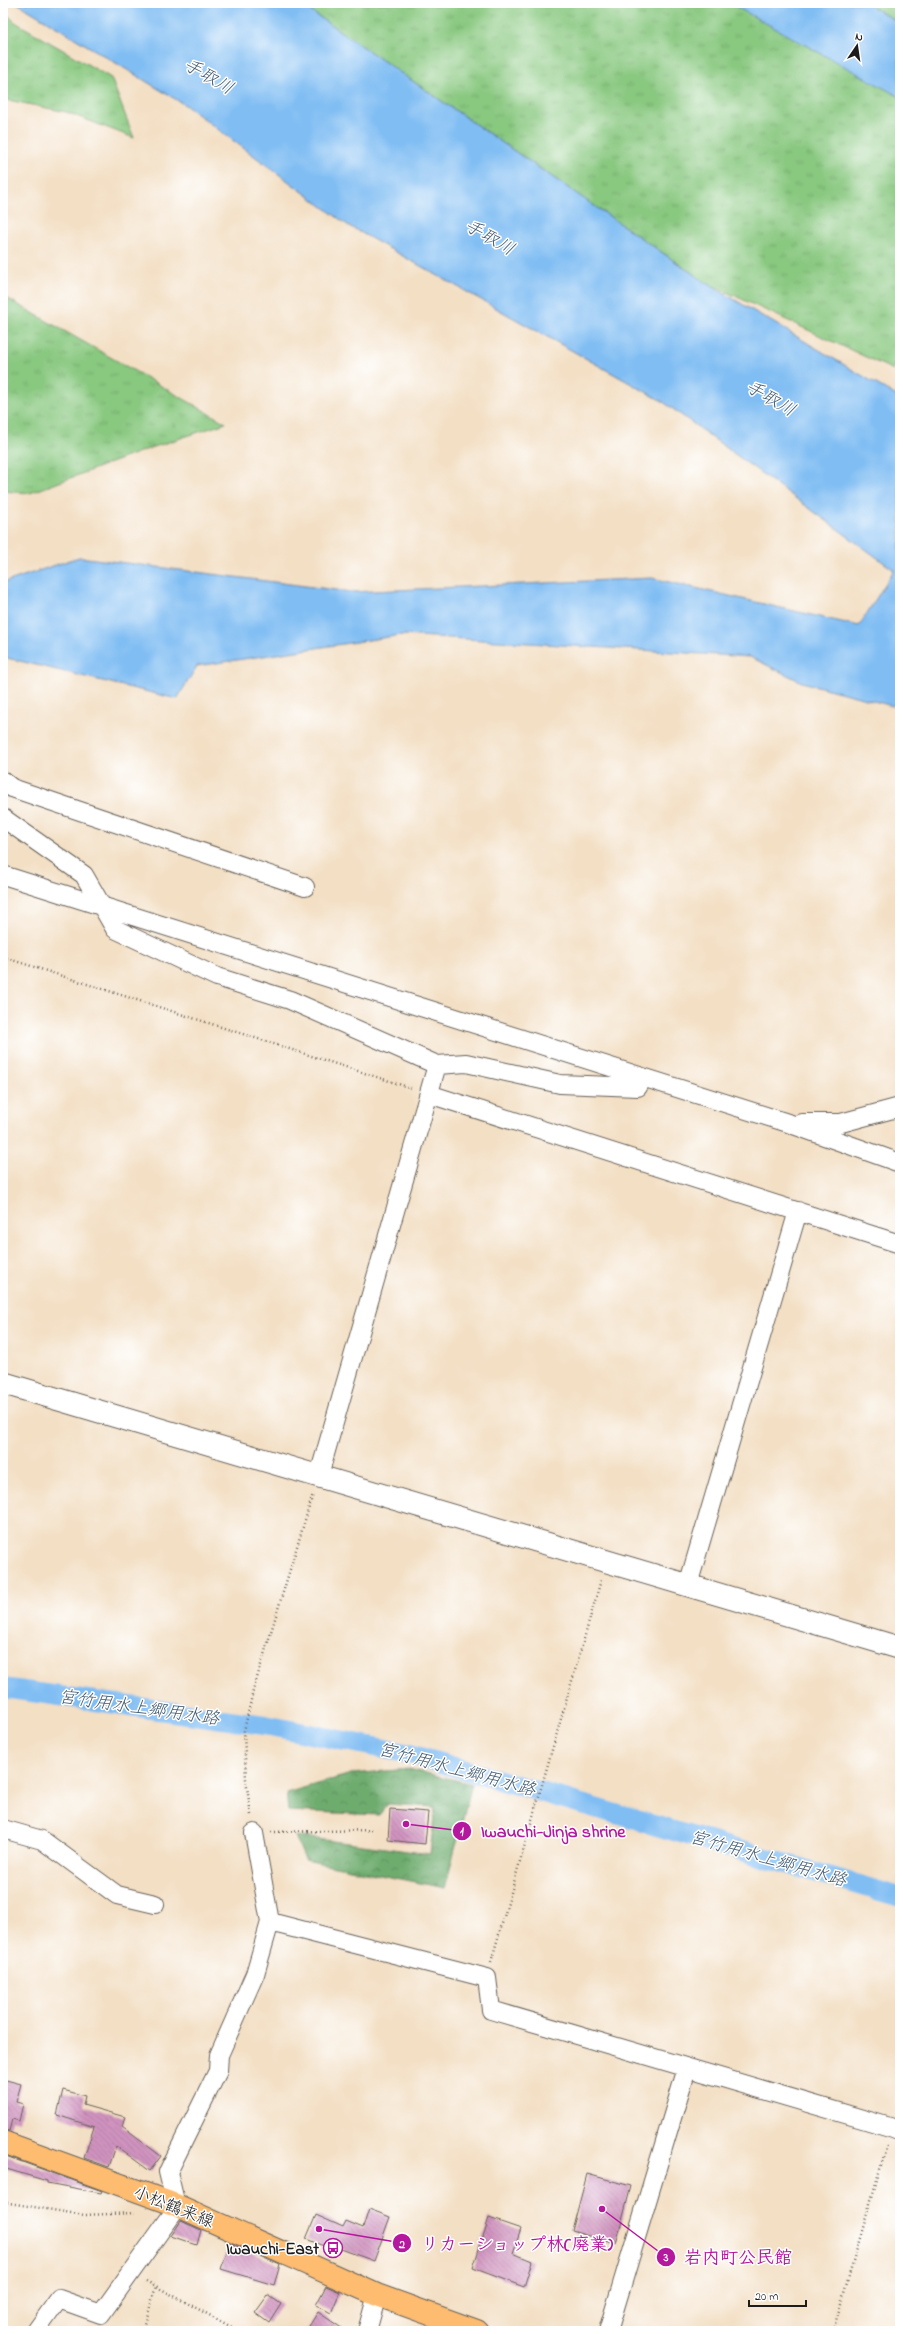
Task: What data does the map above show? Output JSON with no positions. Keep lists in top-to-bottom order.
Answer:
{
  "streets": {
    "main road": ["小松鶴来線"]
  },
  "water": ["手取川", "宮竹用水上郷用水路"],
  "places": {
    "other": ["Iwauchi-Jinja shrine", "岩内町公民館", "リカーショップ林(廃業)"],
    "bus stop": ["Iwauchi-East"]
  },
  "scale_bar": "20 m",
  "north": "top"
}
